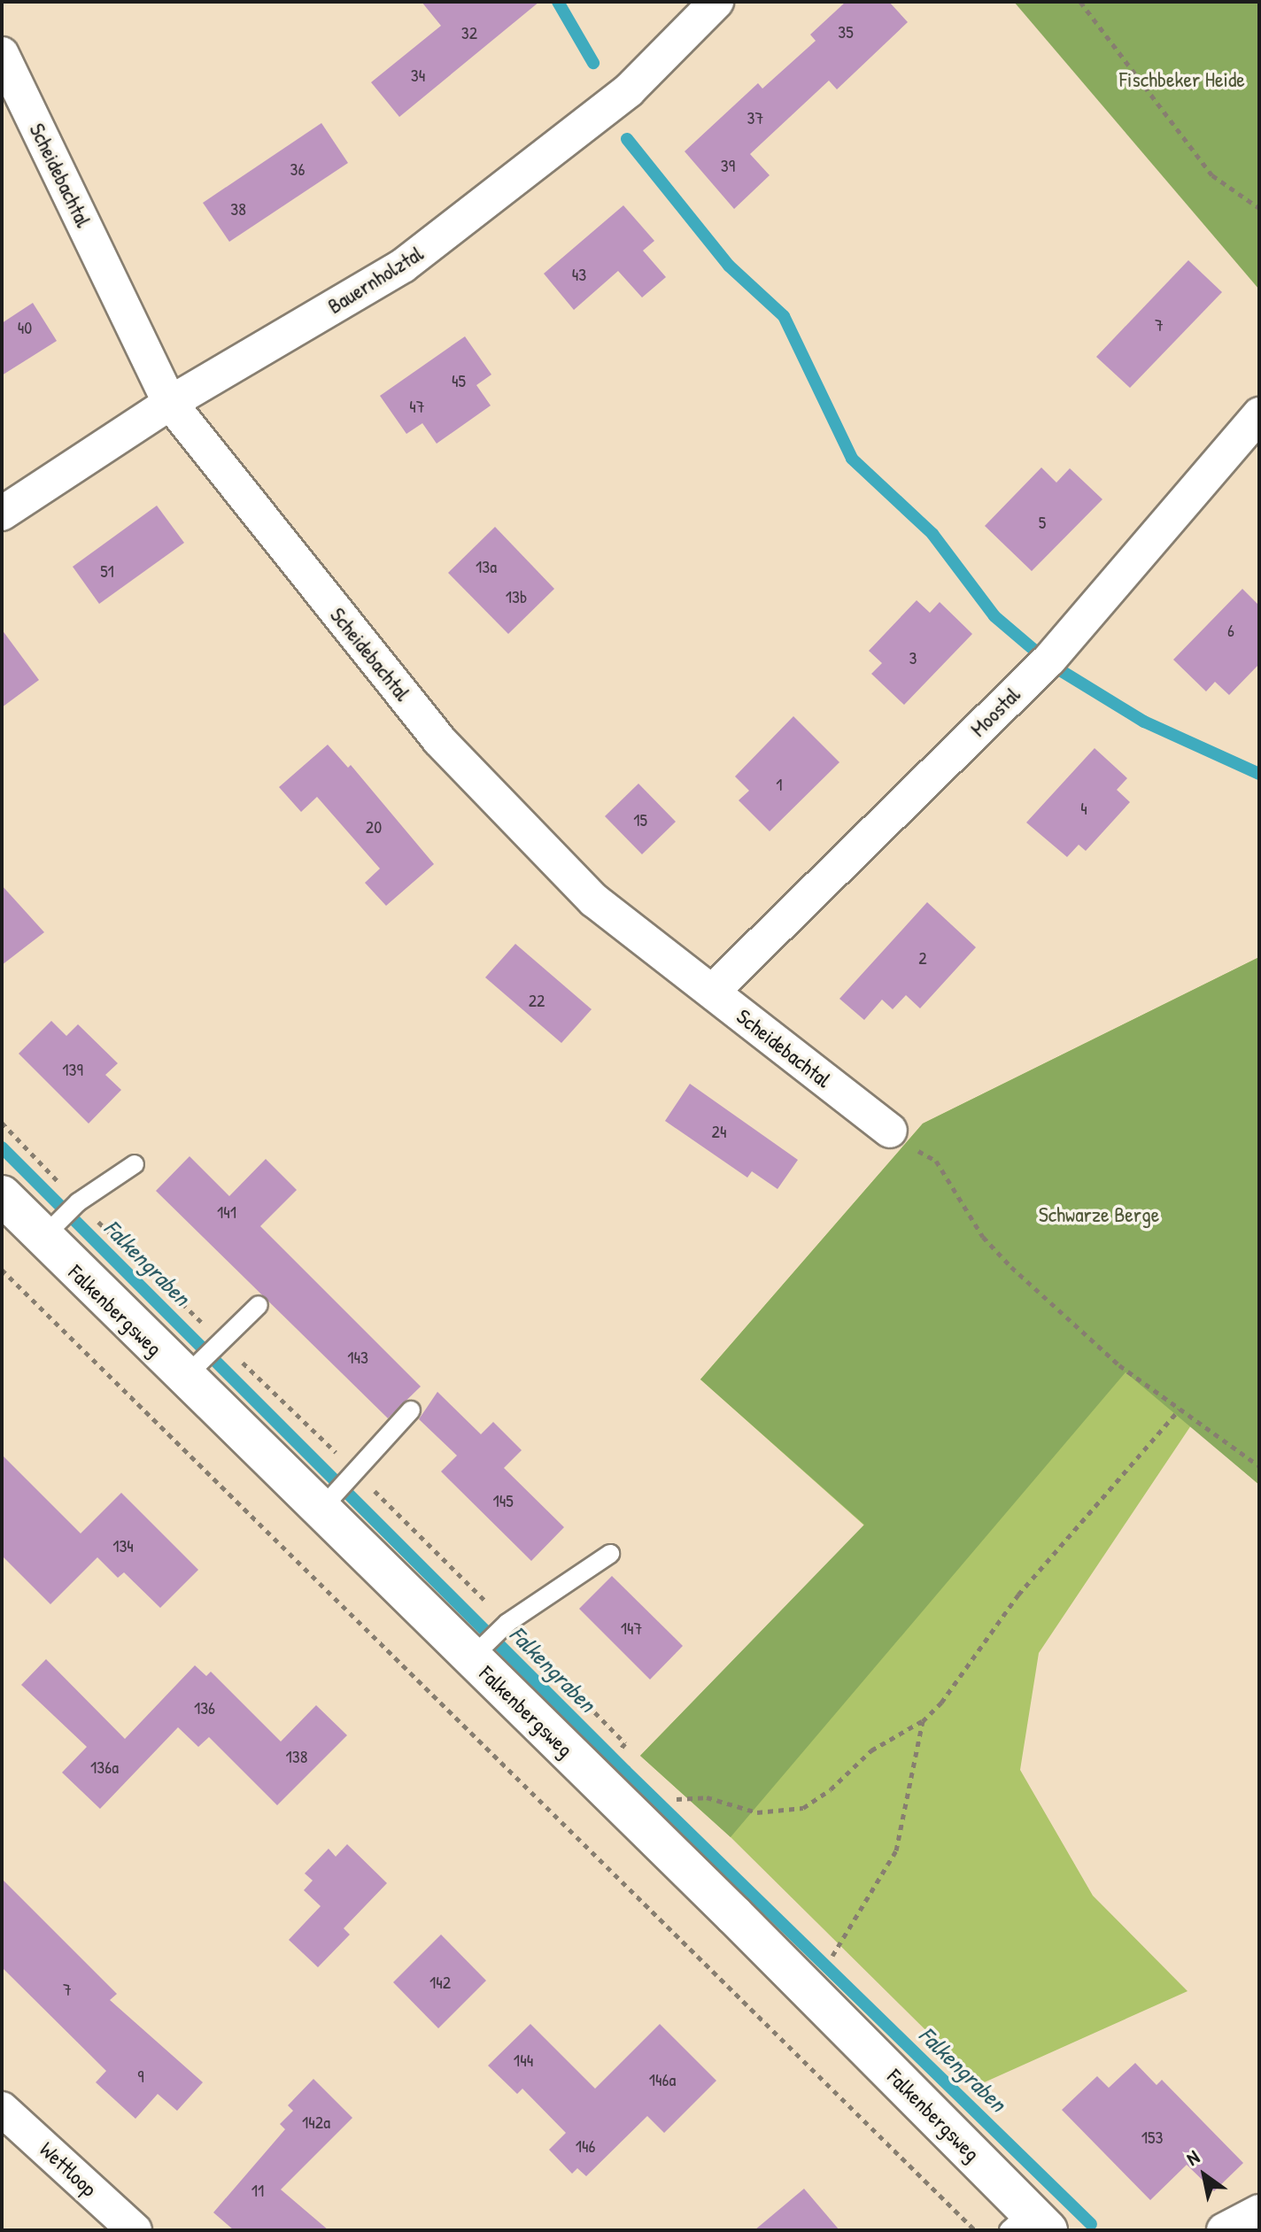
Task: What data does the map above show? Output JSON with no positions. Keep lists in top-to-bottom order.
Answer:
{
  "streets": {
    "street": [
      "Scheidebachtal",
      "Bauernholztal",
      "Moostal",
      "Falkenbergsweg",
      "Wettloop"
    ]
  },
  "crossings": [
    ["Scheidebachtal", "Bauernholztal"],
    ["Scheidebachtal", "Moostal"]
  ],
  "water": ["Falkengraben"],
  "parks": ["Fischbeker Heide", "Schwarze Berge"],
  "house_numbers": [
    "35",
    "32",
    "34",
    "37",
    "39",
    "36",
    "38",
    "43",
    "7",
    "40",
    "45",
    "47",
    "5",
    "13a",
    "51",
    "13b",
    "6",
    "3",
    "1",
    "4",
    "15",
    "20",
    "2",
    "22",
    "139",
    "24",
    "141",
    "143",
    "145",
    "134",
    "147",
    "136",
    "138",
    "136a",
    "142",
    "7",
    "144",
    "9",
    "146a",
    "142a",
    "153",
    "146",
    "11"
  ],
  "north": "top left"
}
